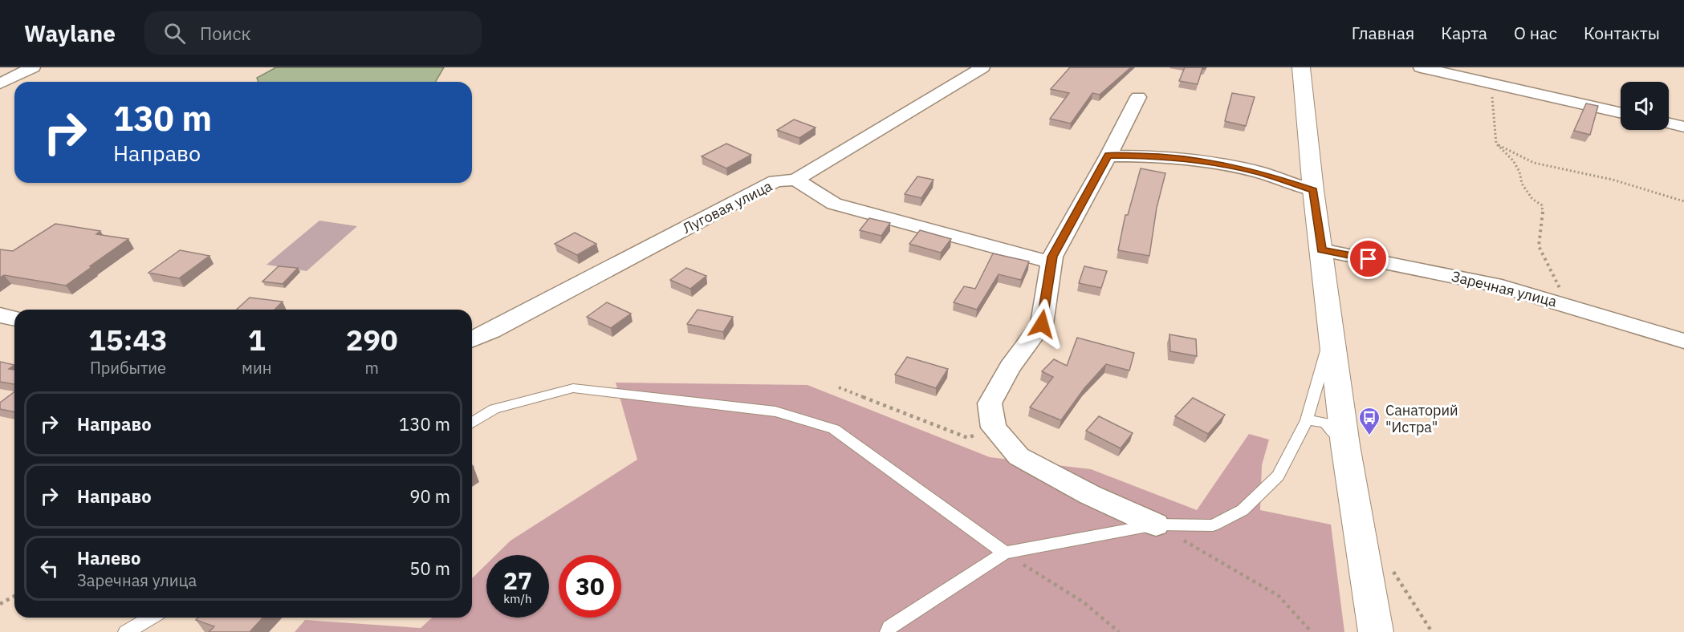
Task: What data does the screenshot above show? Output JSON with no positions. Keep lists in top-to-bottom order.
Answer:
{
  "streets": {
    "street": ["Луговая улица", "Заречная улица"]
  },
  "places": {
    "bus stop": ["Санаторий \"Истра\""]
  },
  "page": {
    "header": "Waylane",
    "search": "Поиск",
    "nav": [
      "Главная",
      "Карта",
      "О нас",
      "Контакты"
    ],
    "turn": ["130 m", "Направо"],
    "eta": [
      "15:43",
      "Прибытие",
      "1",
      "мин",
      "290",
      "m"
    ],
    "list": [
      {
        "name": "Направо",
        "value": "130 m"
      },
      {
        "name": "Направо",
        "value": "90 m"
      },
      {
        "name": "Налево",
        "note": "Заречная улица",
        "value": "50 m"
      }
    ],
    "speed": "27 km/h",
    "limit": "30"
  }
}
